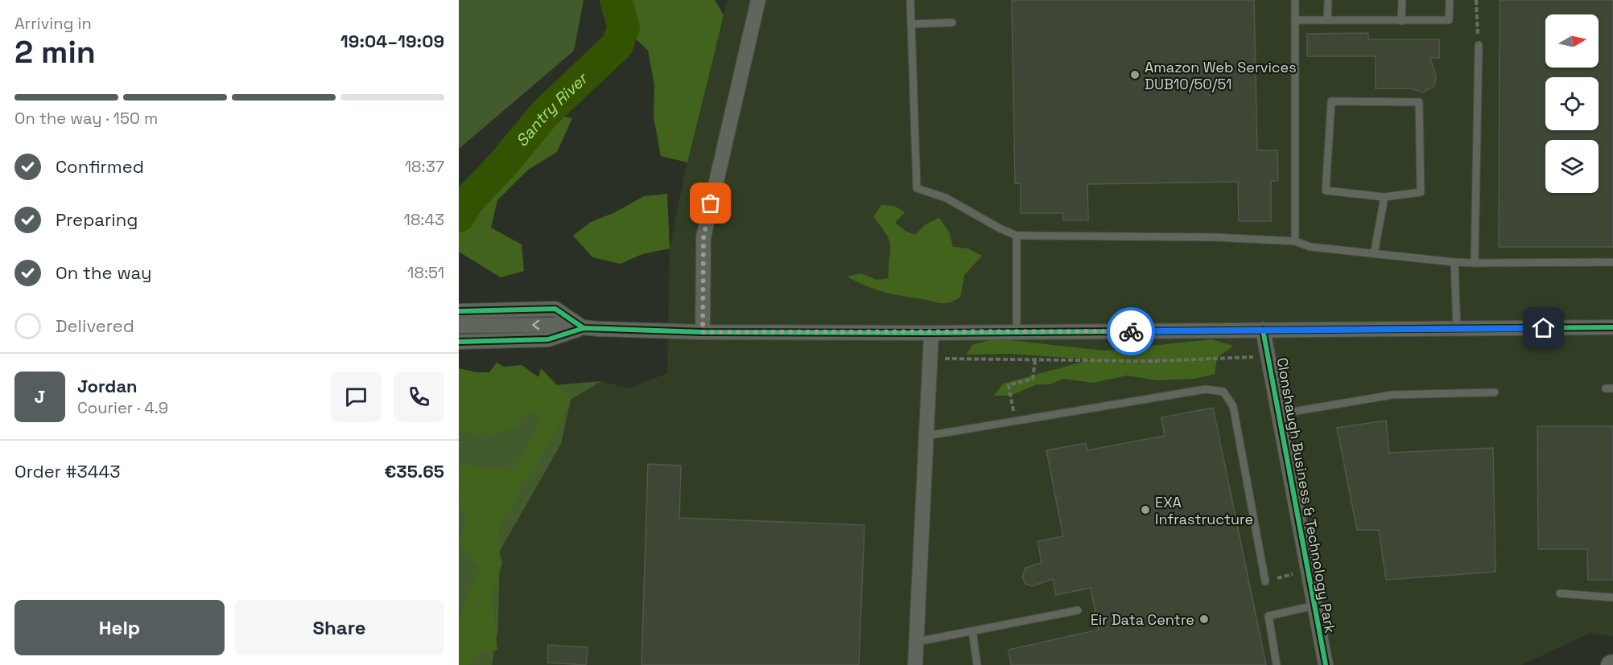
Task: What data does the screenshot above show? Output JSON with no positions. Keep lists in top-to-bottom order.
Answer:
{
  "streets": {
    "street": ["Clonshaugh Business & Technology Park"]
  },
  "water": ["Santry River"],
  "places": ["Amazon Web Services DUB10/50/51", "EXA Infrastructure", "Eir Data Centre"],
  "north": "right",
  "page": {
    "heading": ["2 min", "Arriving in", "19:04–19:09"],
    "panel": [
      "Jordan",
      "Courier · 4.9",
      "Order #3443",
      "€35.65"
    ],
    "bar": "On the way · 150 m",
    "list": [
      ["Confirmed", "18:37"],
      ["Preparing", "18:43"],
      ["On the way", "18:51"],
      "Delivered"
    ],
    "round": "J",
    "buttons": ["Help", "Share"]
  }
}
